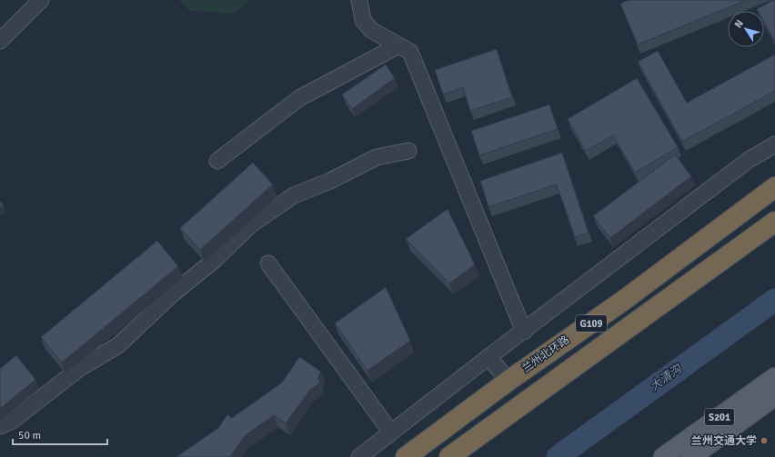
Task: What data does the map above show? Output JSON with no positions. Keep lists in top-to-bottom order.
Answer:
{
  "streets": {
    "highway": ["G109", "兰州北环路"],
    "main road": ["S201"]
  },
  "water": ["大清沟"],
  "places": ["兰州交通大学"],
  "scale_bar": "50 m",
  "north": "top left"
}
